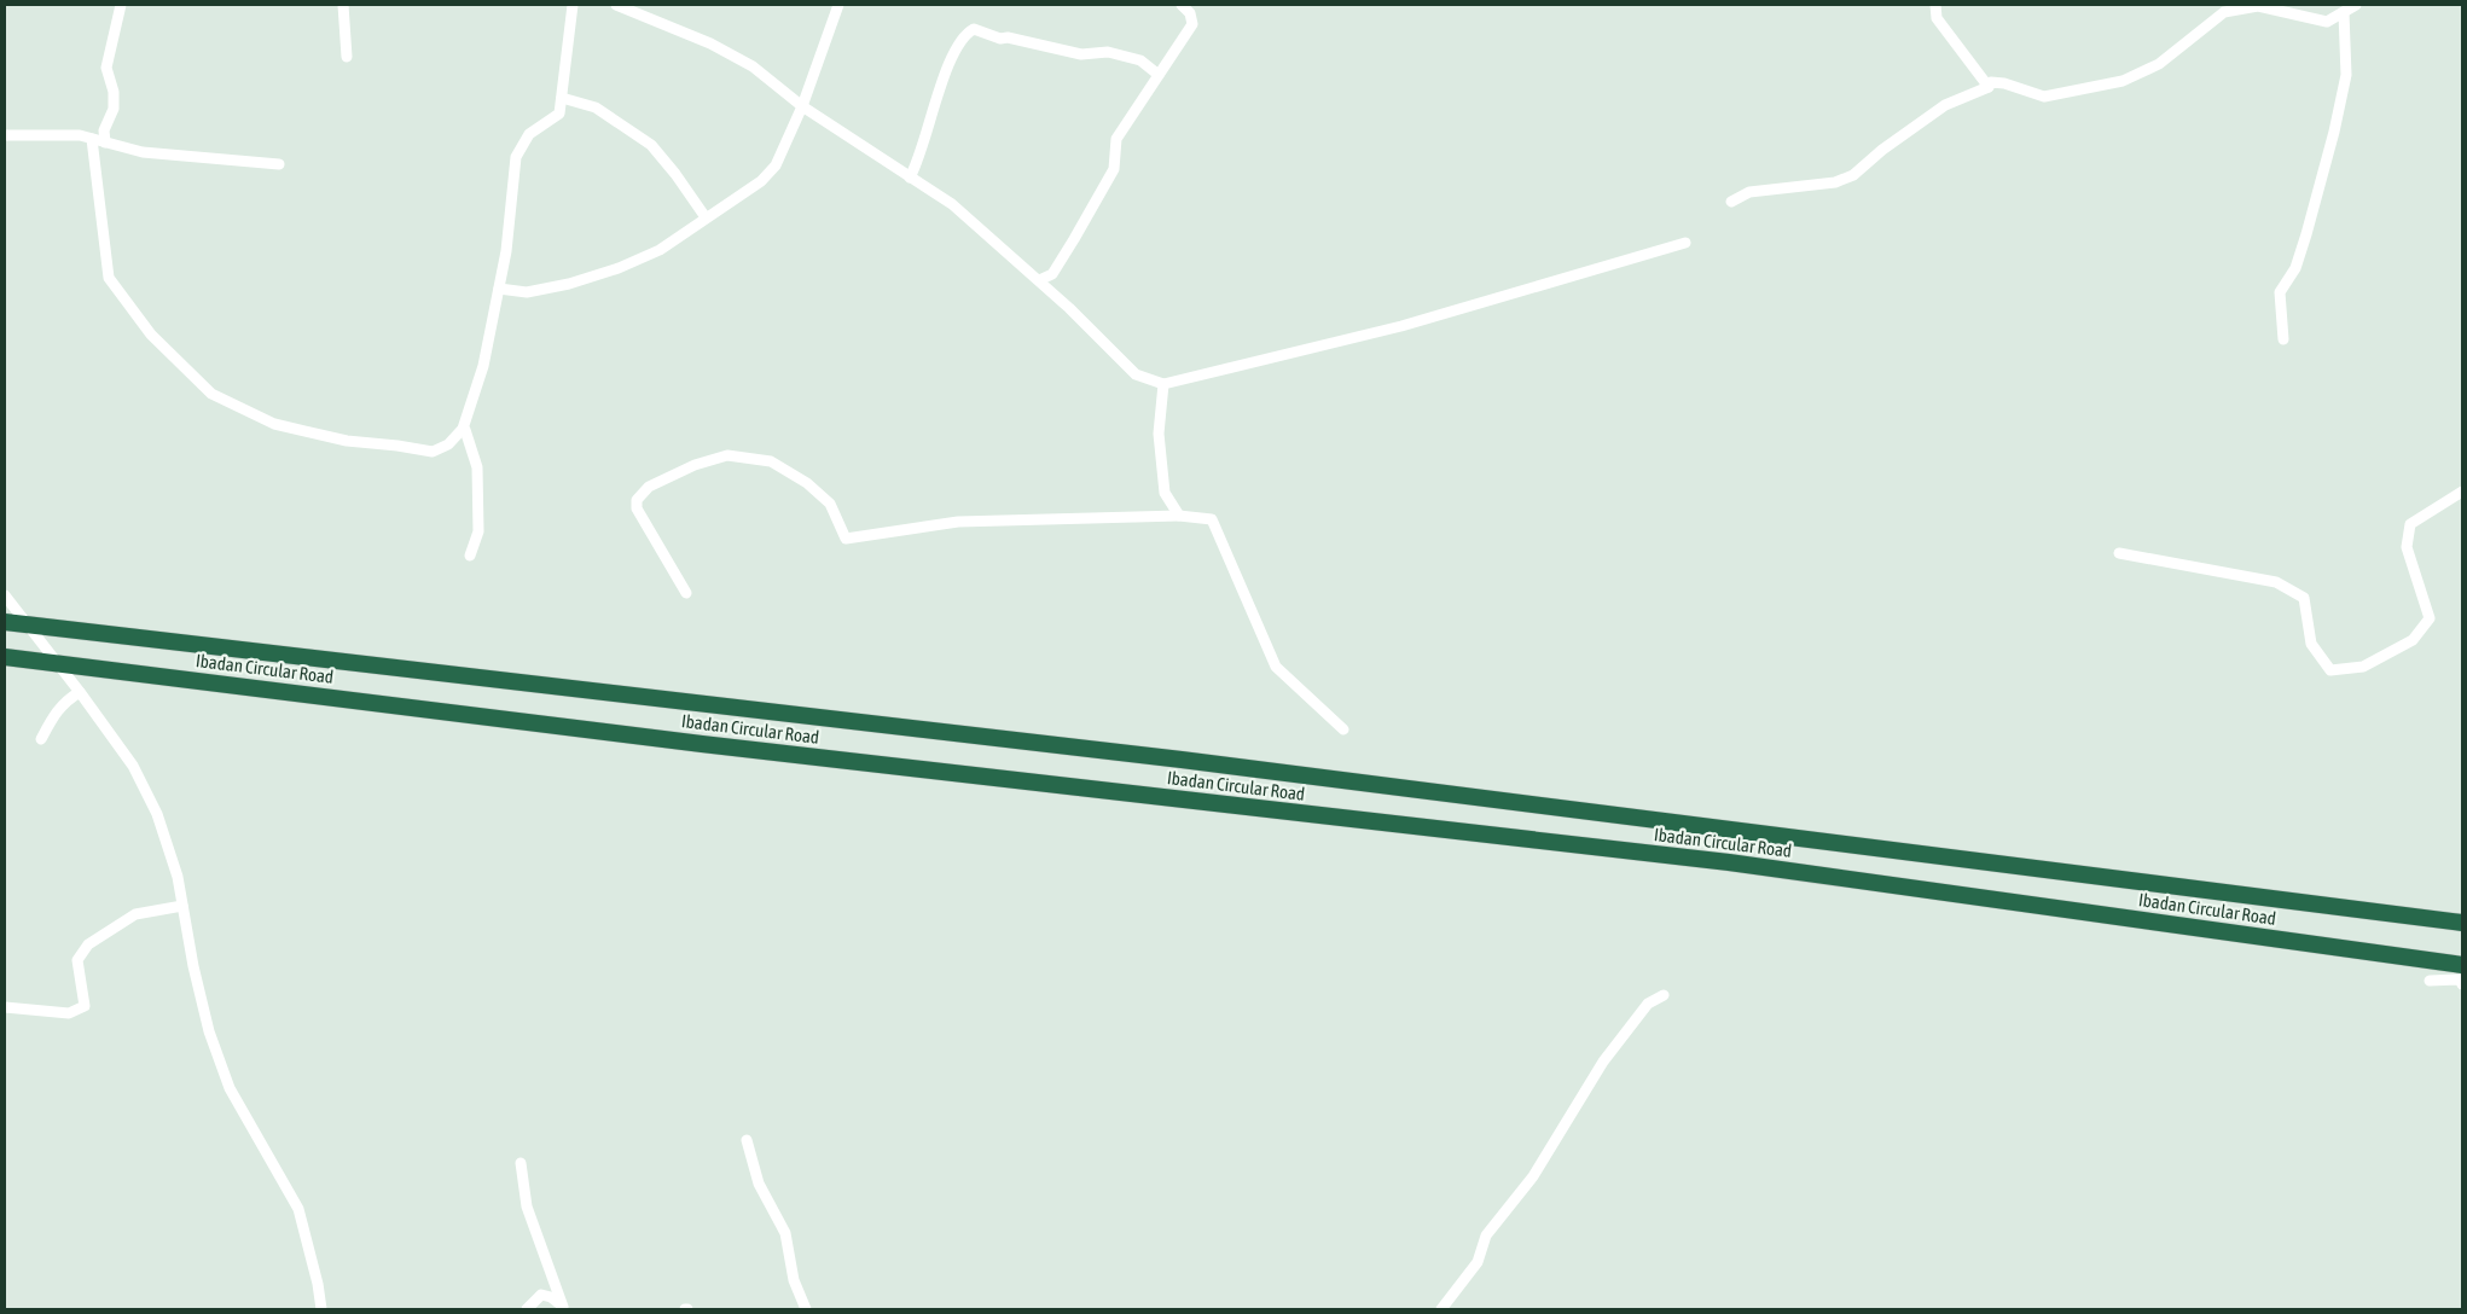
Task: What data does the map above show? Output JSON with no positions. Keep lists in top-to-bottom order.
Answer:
{
  "streets": {
    "highway": ["Ibadan Circular Road"]
  }
}
